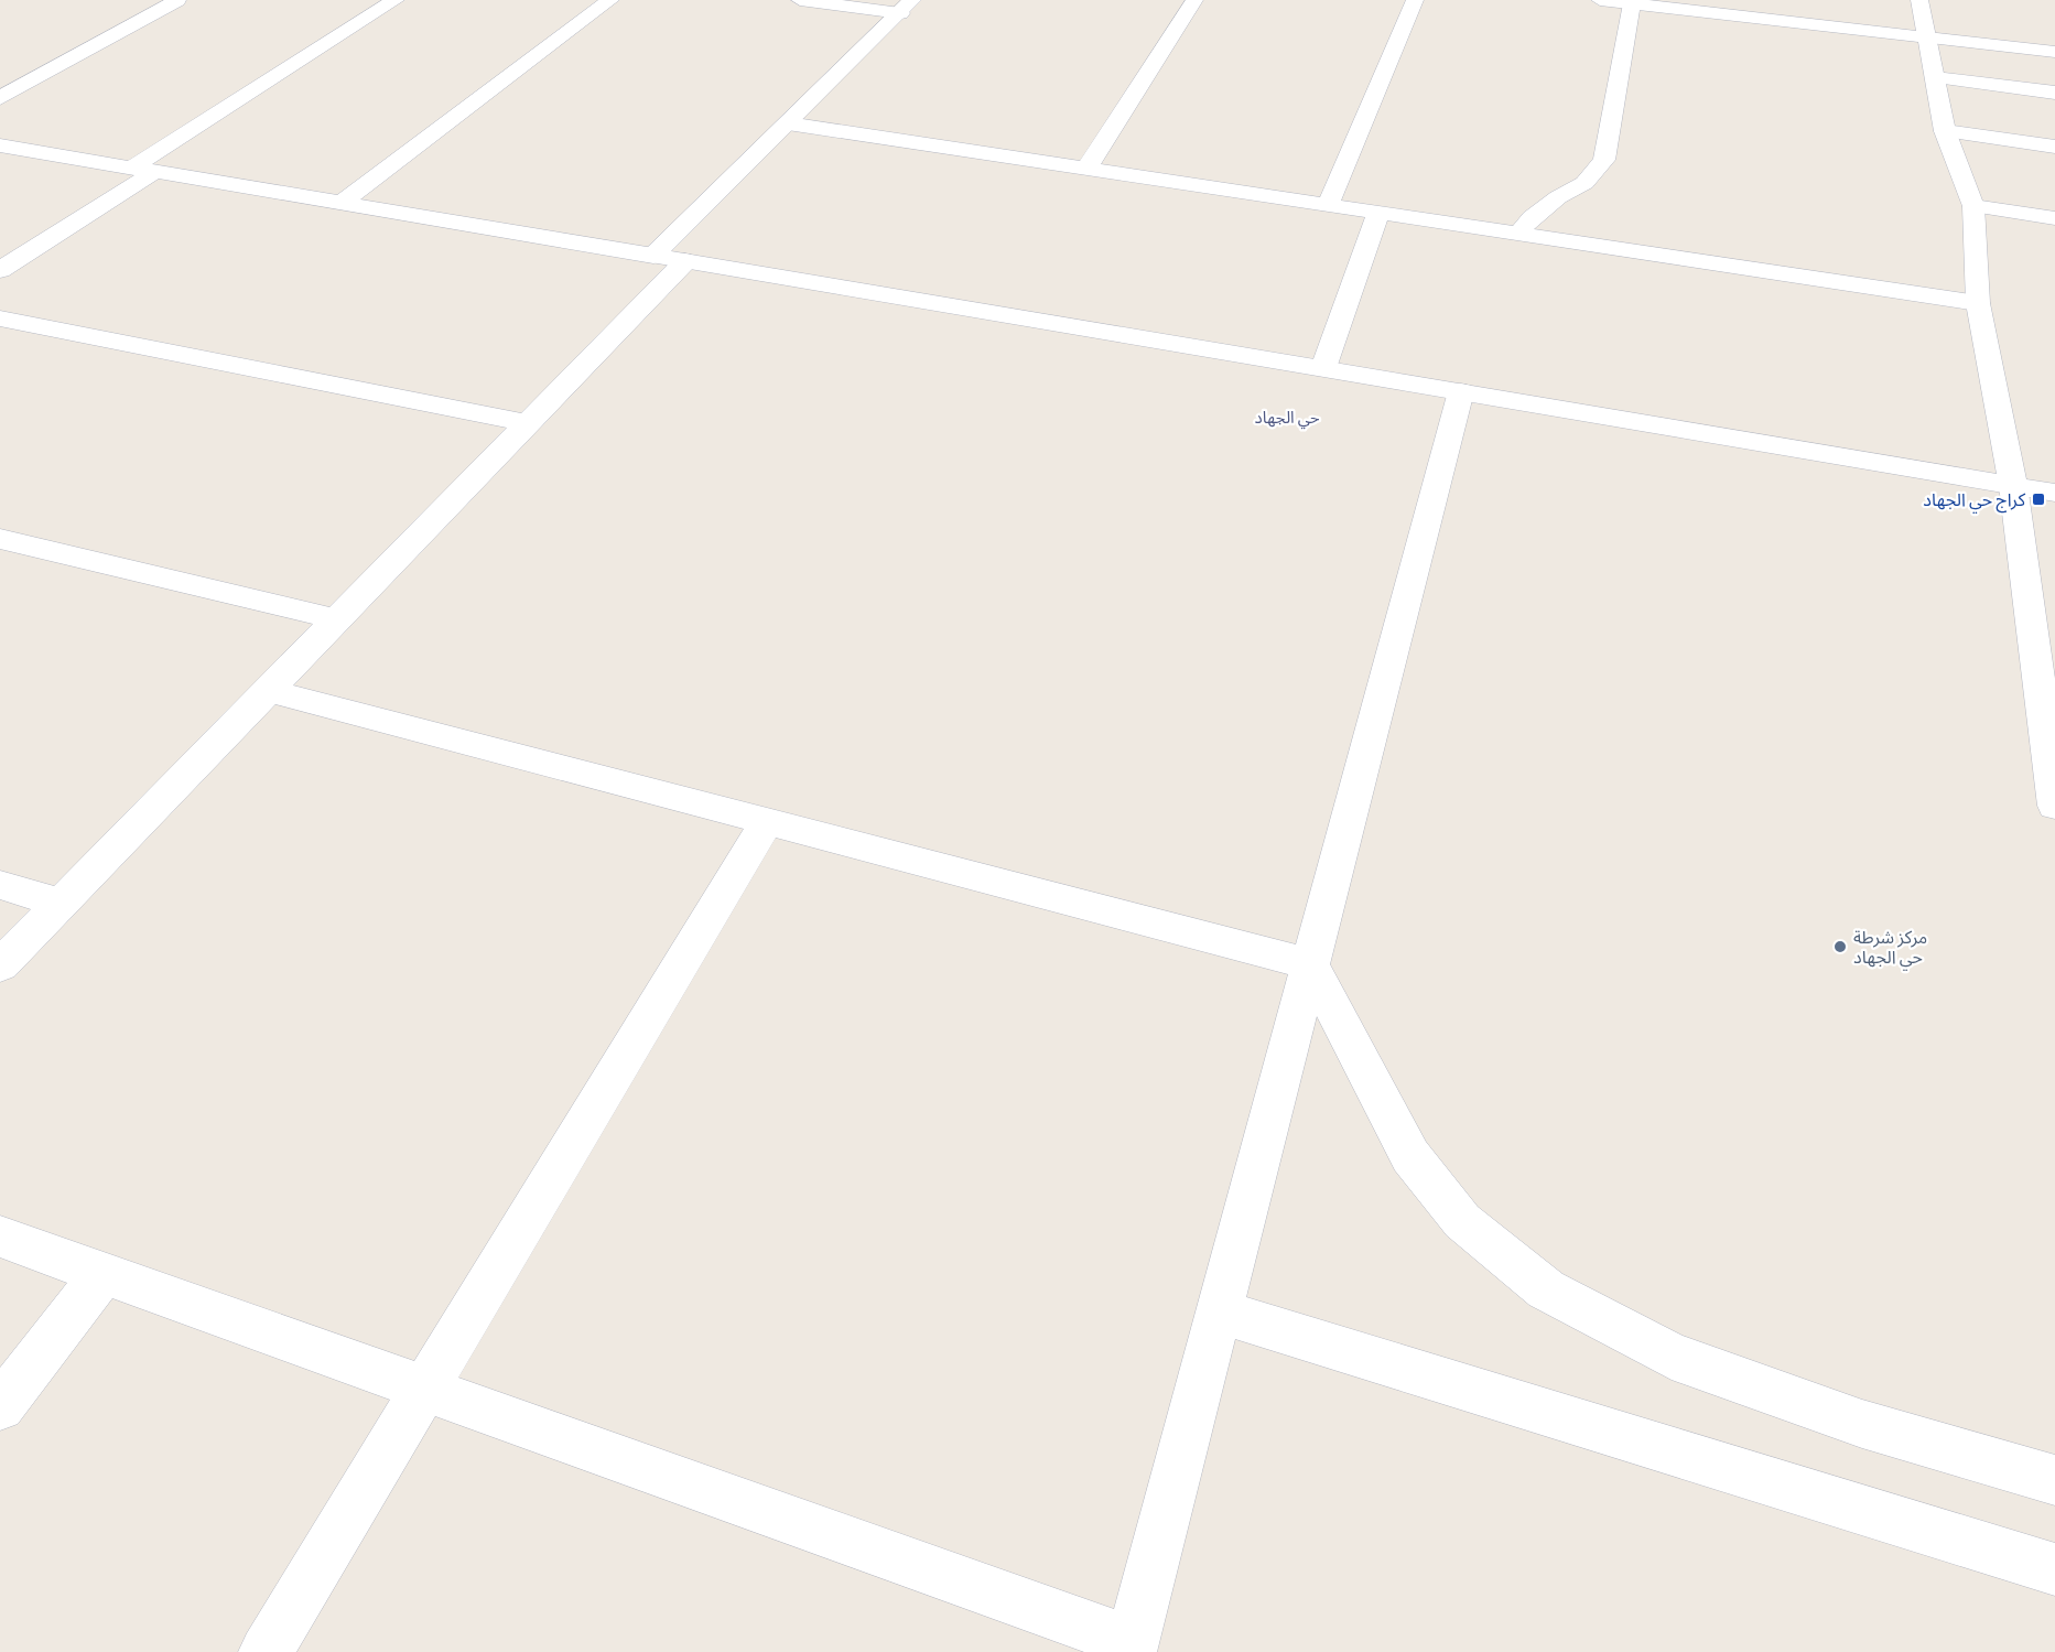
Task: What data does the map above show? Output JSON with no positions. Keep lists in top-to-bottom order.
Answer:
{
  "districts": ["حي الجهاد"],
  "places": {
    "transit": ["كراج حي الجهاد"],
    "other": ["مركز شرطة حي الجهاد"]
  }
}
